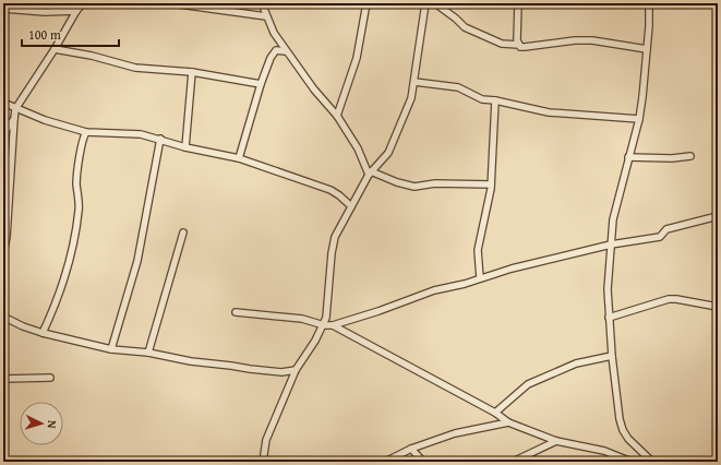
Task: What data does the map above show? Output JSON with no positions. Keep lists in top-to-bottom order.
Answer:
{
  "scale_bar": "100 m",
  "north": "right"
}
